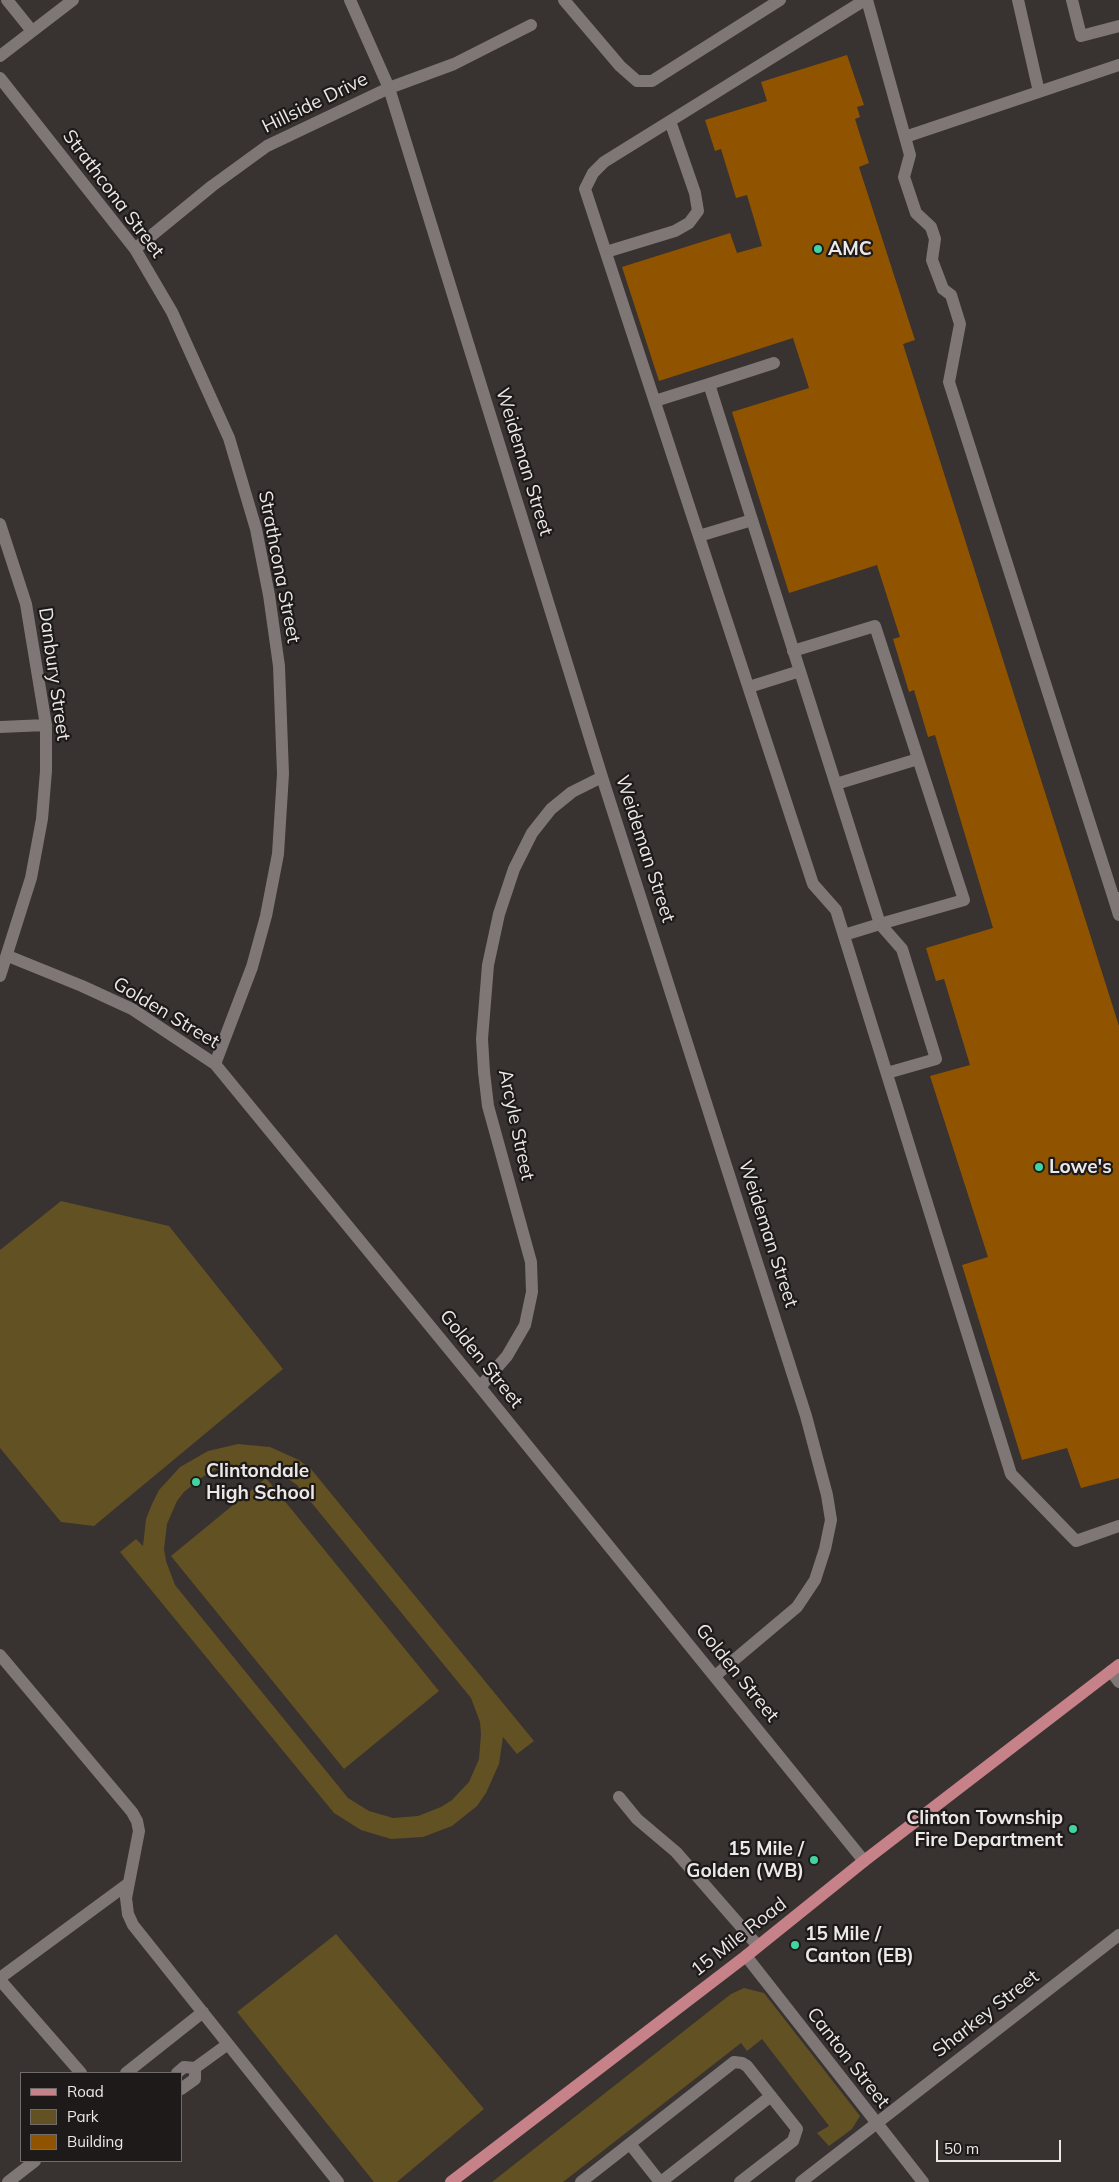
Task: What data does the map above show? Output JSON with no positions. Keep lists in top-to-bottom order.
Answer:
{
  "streets": {
    "main road": ["15 Mile Road"],
    "street": [
      "Hillside Drive",
      "Strathcona Street",
      "Weideman Street",
      "Danbury Street",
      "Golden Street",
      "Arcyle Street",
      "Sharkey Street",
      "Canton Street"
    ]
  },
  "crossings": [
    ["Hillside Drive", "Strathcona Street"],
    ["Hillside Drive", "Weideman Street"],
    ["Strathcona Street", "Golden Street"],
    ["Weideman Street", "Golden Street"],
    ["Weideman Street", "Arcyle Street"],
    ["Danbury Street", "Golden Street"],
    ["Golden Street", "Arcyle Street"],
    ["Golden Street", "15 Mile Road"],
    ["15 Mile Road", "Canton Street"],
    ["Sharkey Street", "Canton Street"]
  ],
  "places": [
    "AMC",
    "Lowe's",
    "Clintondale High School",
    "Clinton Township Fire Department",
    "15 Mile / Golden (WB)",
    "15 Mile / Canton (EB)"
  ],
  "legend": ["Road", "Park", "Building"],
  "scale_bar": "50 m"
}
